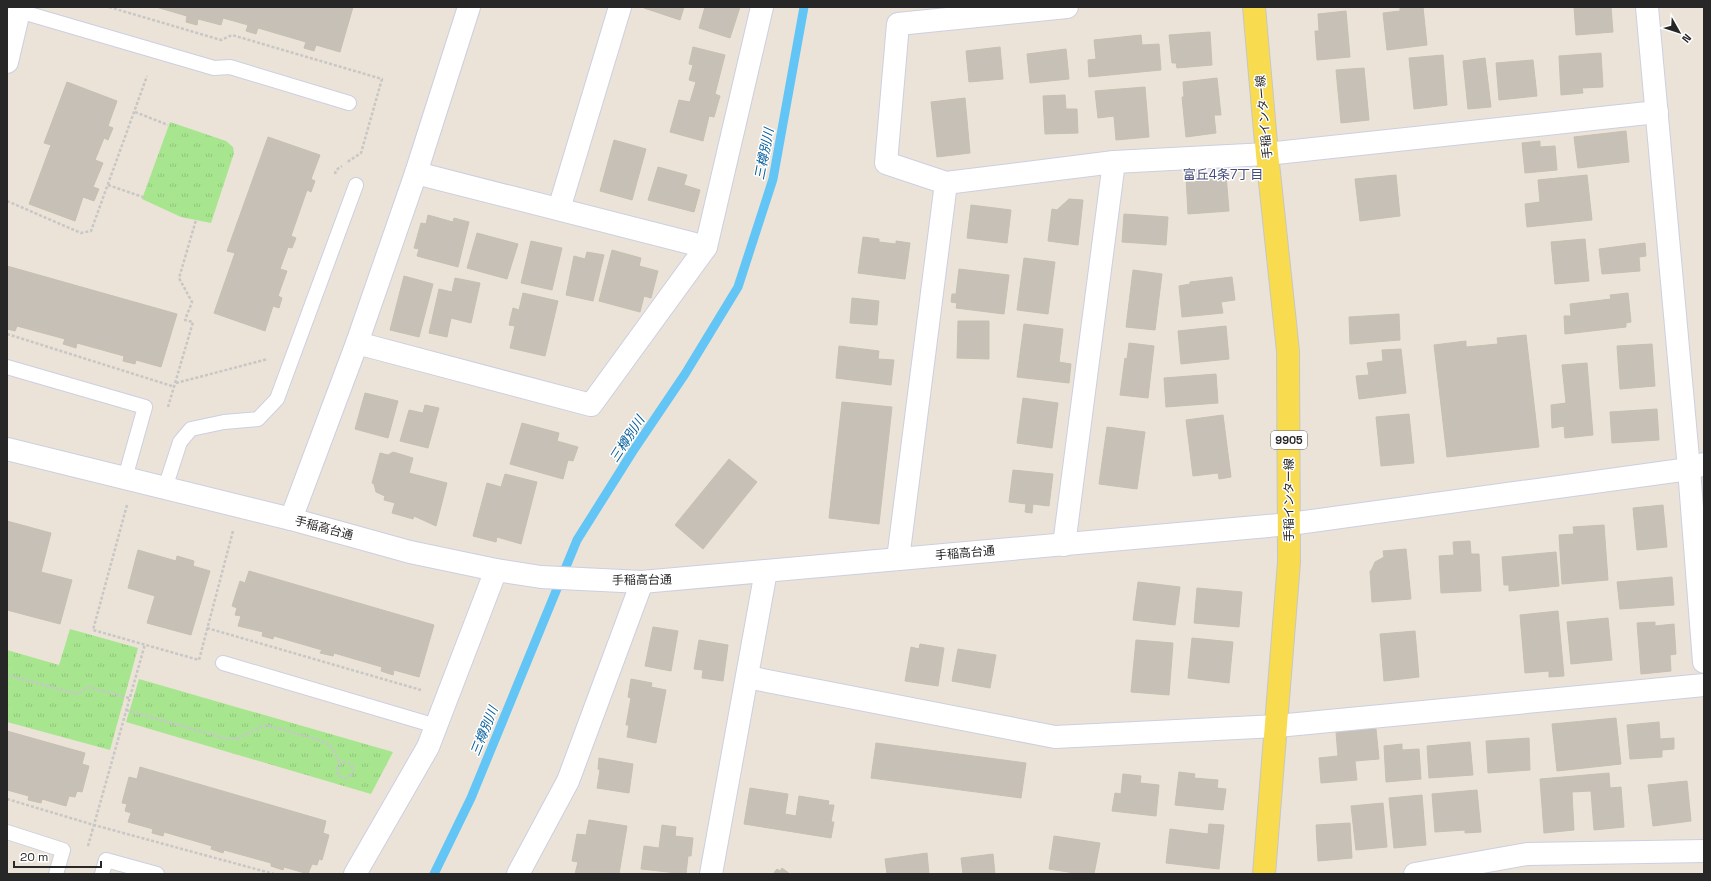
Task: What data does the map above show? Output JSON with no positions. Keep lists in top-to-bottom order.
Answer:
{
  "streets": {
    "main road": ["手稲インター線", "9905"],
    "street": ["手稲高台通"]
  },
  "crossings": [
    ["手稲インター線", "手稲高台通"]
  ],
  "districts": ["富丘4条7丁目"],
  "water": ["三樽別川"],
  "scale_bar": "20 m",
  "north": "bottom right"
}
